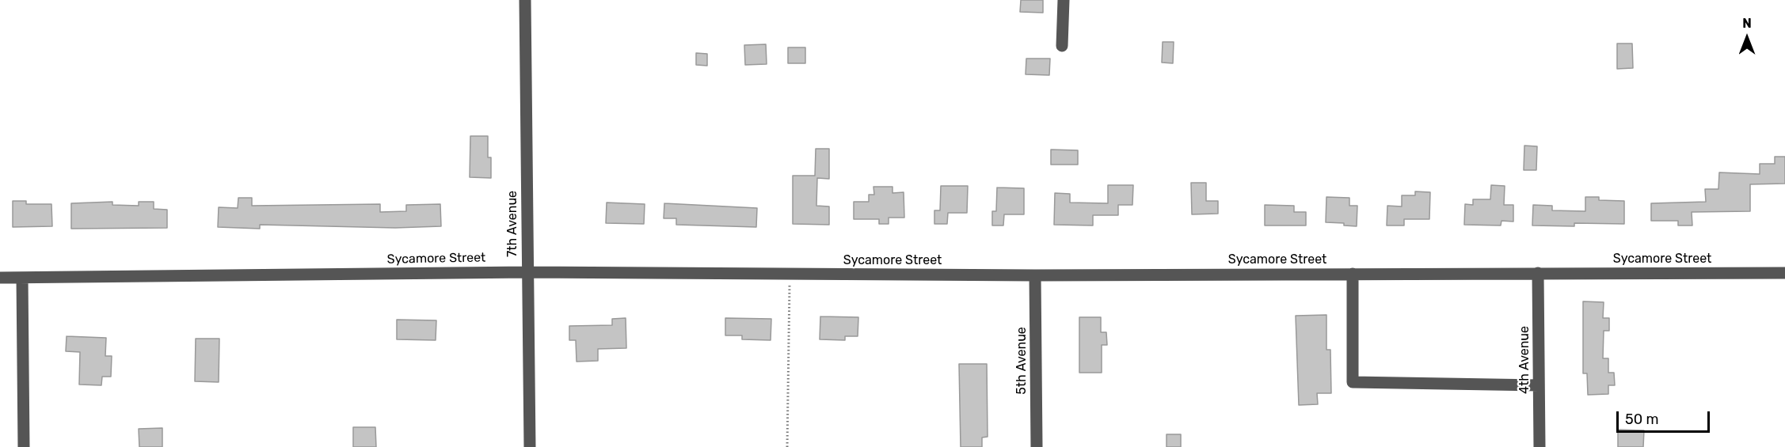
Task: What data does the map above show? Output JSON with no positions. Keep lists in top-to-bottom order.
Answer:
{
  "streets": {
    "street": [
      "7th Avenue",
      "Sycamore Street",
      "4th Avenue",
      "5th Avenue"
    ]
  },
  "crossings": [
    ["7th Avenue", "Sycamore Street"],
    ["Sycamore Street", "4th Avenue"],
    ["Sycamore Street", "5th Avenue"]
  ],
  "scale_bar": "50 m",
  "north": "top"
}
